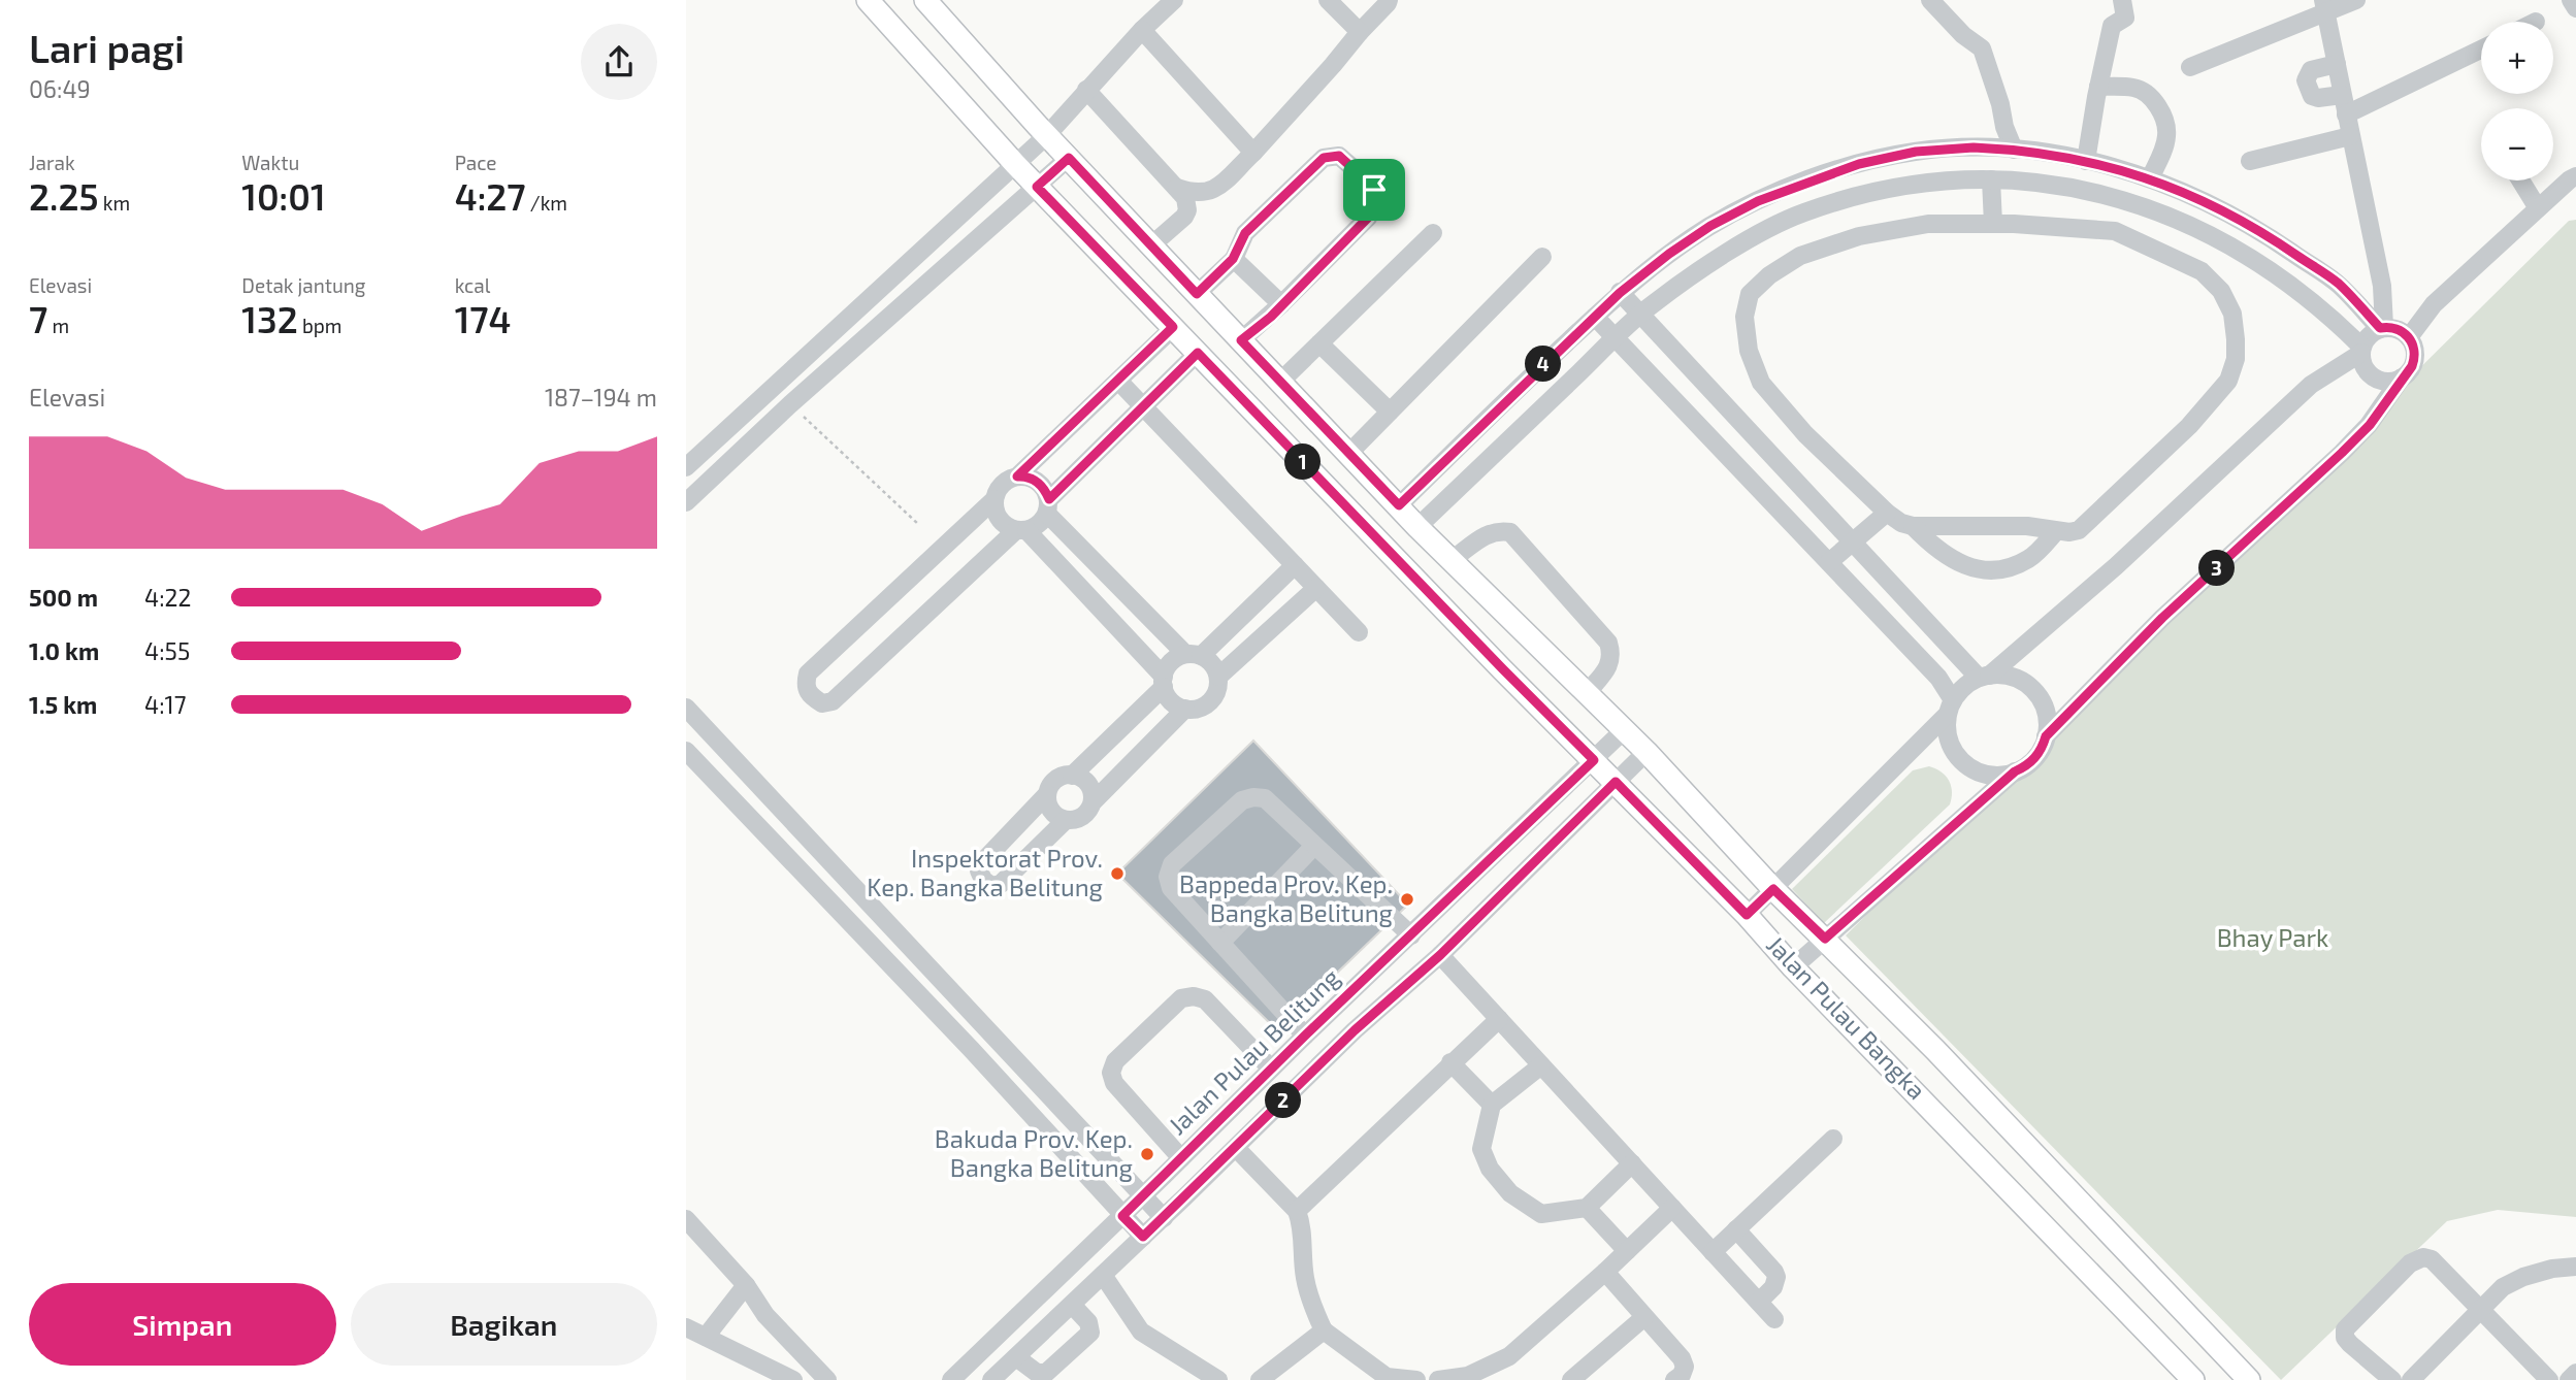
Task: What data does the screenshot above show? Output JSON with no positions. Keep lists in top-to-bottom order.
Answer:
{
  "streets": {
    "main road": ["Jalan Pulau Bangka"],
    "street": ["Jalan Pulau Belitung"]
  },
  "crossings": [
    ["Jalan Pulau Bangka", "Jalan Pulau Belitung"]
  ],
  "parks": ["Bhay Park"],
  "places": ["Inspektorat Prov. Kep. Bangka Belitung", "Bappeda Prov. Kep. Bangka Belitung", "Bakuda Prov. Kep. Bangka Belitung"],
  "page": {
    "heading": ["Lari pagi", "06:49"],
    "map_buttons": ["+", "−"],
    "stats": [
      ["Jarak", "2.25 km"],
      ["Waktu", "10:01"],
      ["Pace", "4:27 /km"],
      ["Elevasi", "7 m"],
      ["Detak jantung", "132 bpm"],
      ["kcal", "174"]
    ],
    "pins": [
      "4",
      "1",
      "3",
      "2"
    ],
    "chart": ["Elevasi", "187–194 m"],
    "list": [
      {
        "name": "500 m",
        "note": "4:22"
      },
      {
        "name": "1.0 km",
        "note": "4:55"
      },
      {
        "name": "1.5 km",
        "note": "4:17"
      }
    ],
    "buttons": ["Simpan", "Bagikan"]
  }
}
